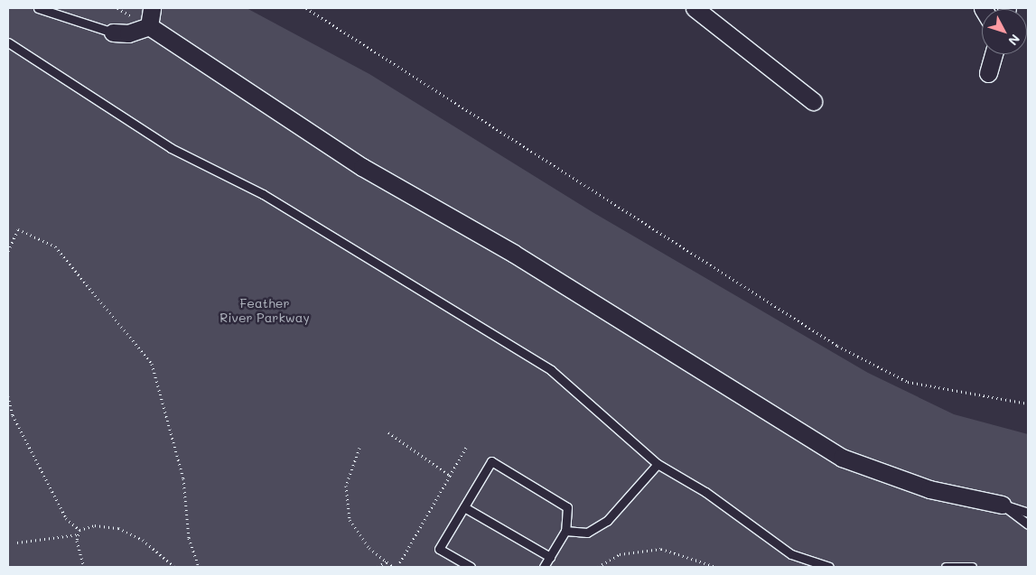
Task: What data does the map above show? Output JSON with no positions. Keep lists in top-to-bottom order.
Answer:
{
  "parks": ["Feather River Parkway"],
  "north": "bottom right"
}
